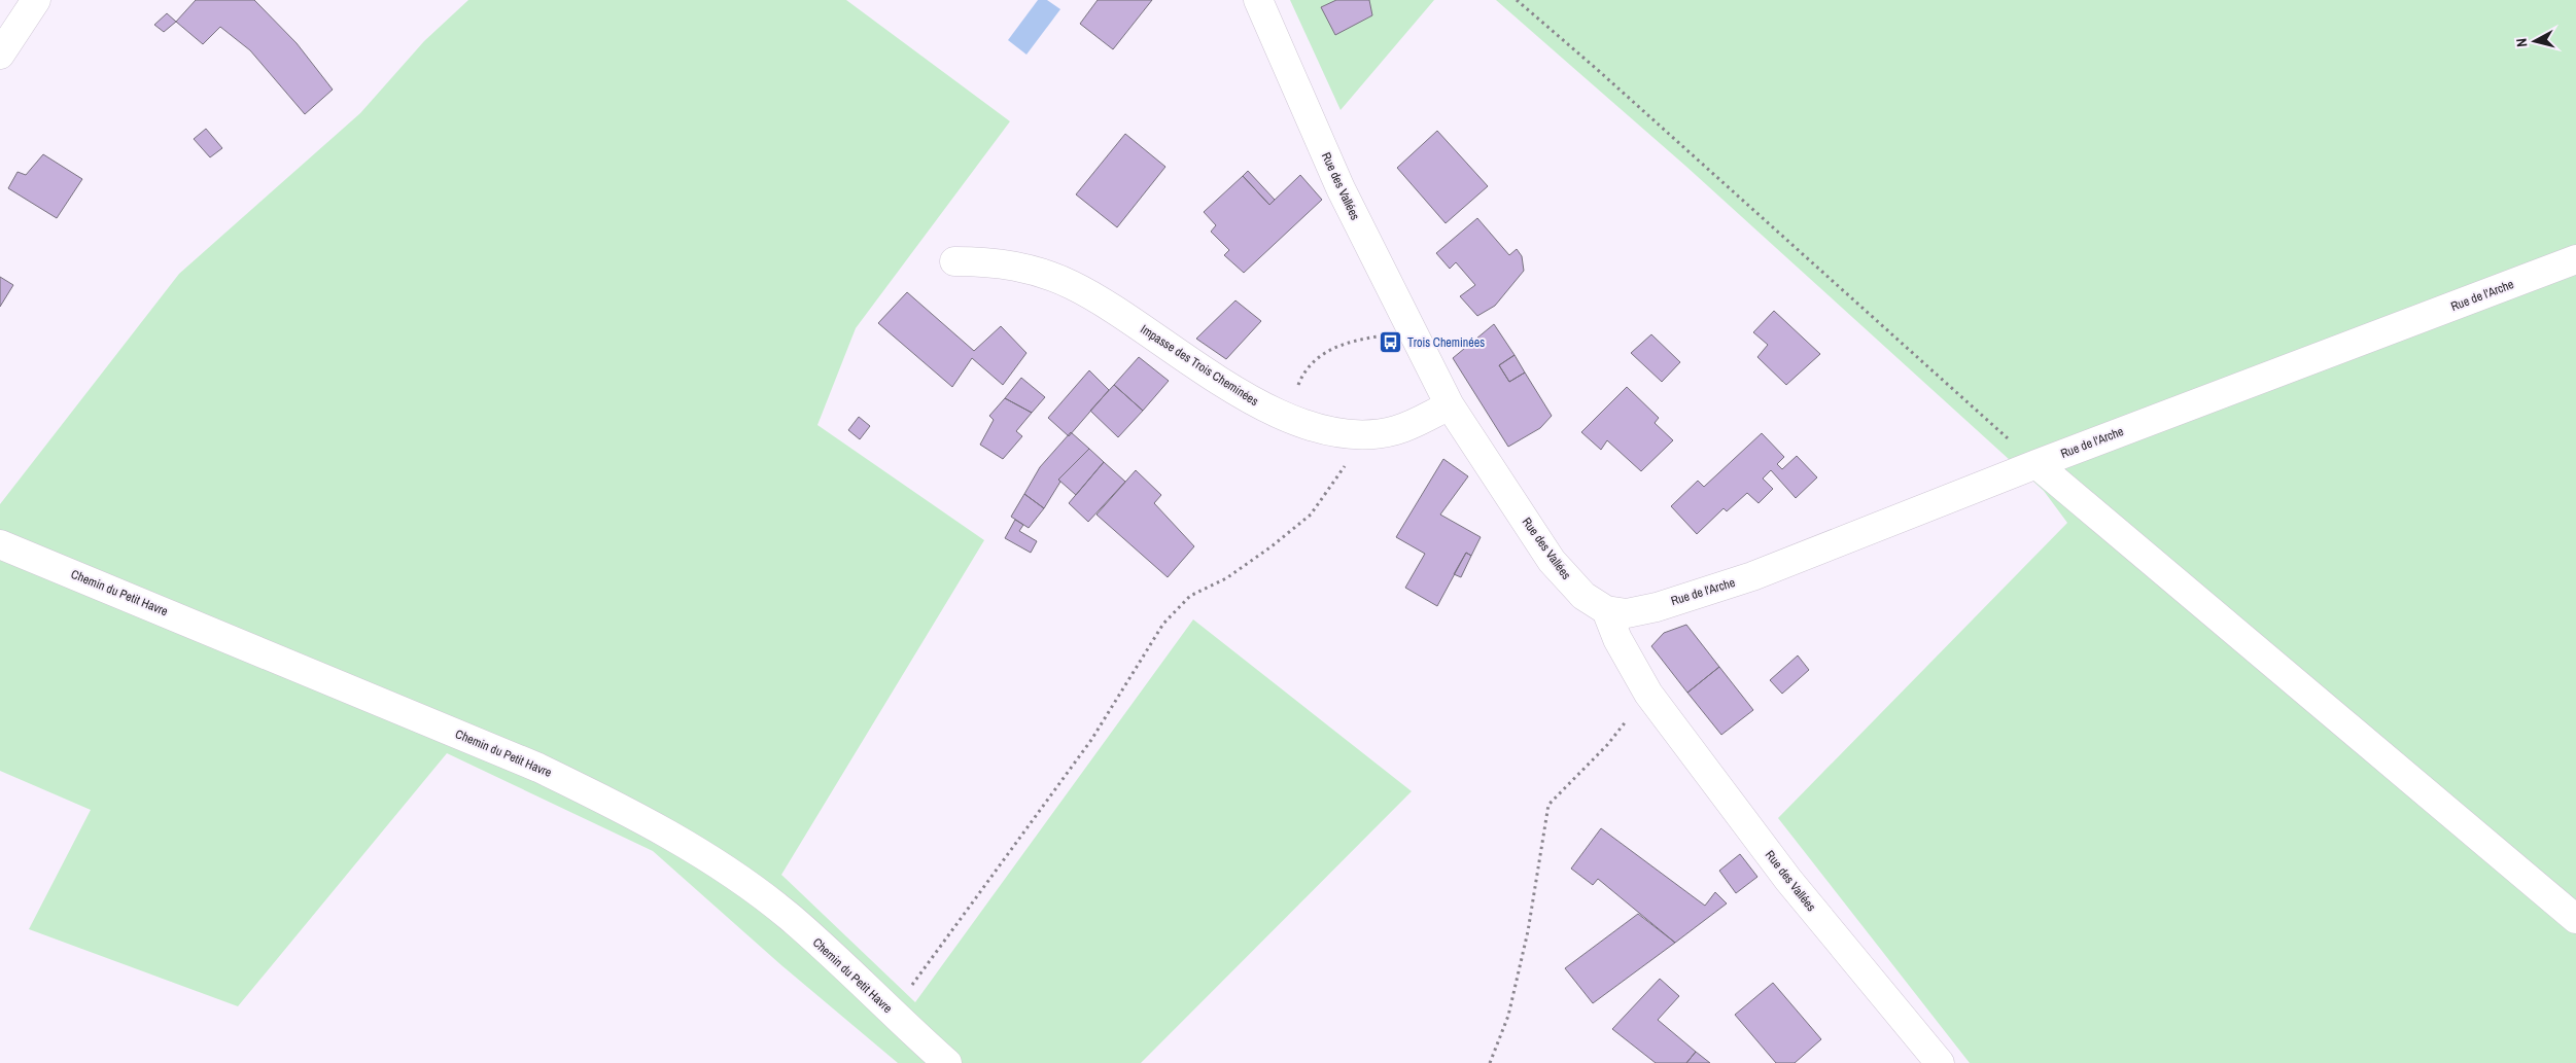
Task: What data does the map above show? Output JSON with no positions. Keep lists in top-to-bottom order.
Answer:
{
  "streets": {
    "street": [
      "Rue des Vallées",
      "Rue de l'Arche",
      "Impasse des Trois Cheminées",
      "Chemin du Petit Havre"
    ]
  },
  "crossings": [
    ["Rue des Vallées", "Rue de l'Arche"],
    ["Rue des Vallées", "Impasse des Trois Cheminées"]
  ],
  "places": {
    "bus stop": ["Trois Cheminées"]
  },
  "north": "left"
}
